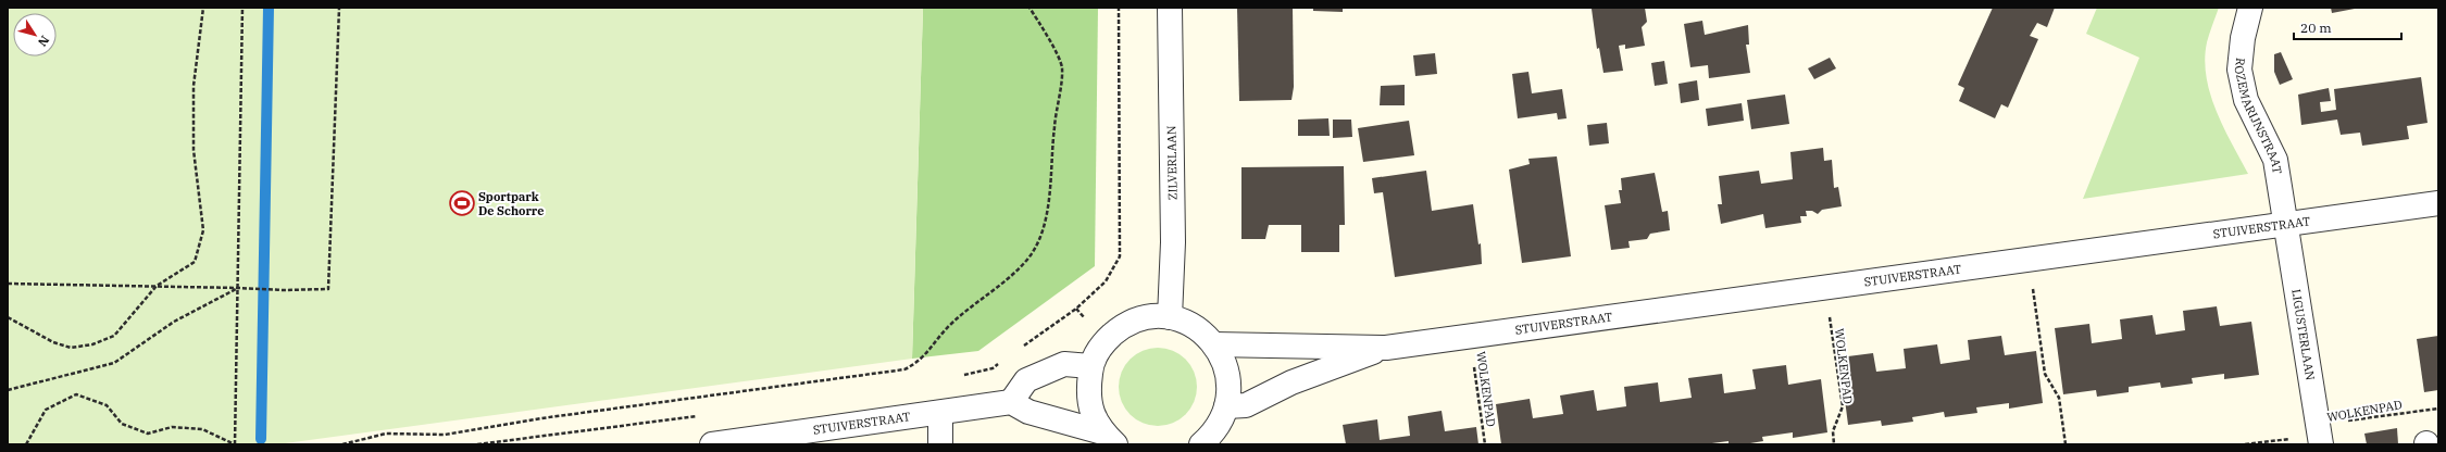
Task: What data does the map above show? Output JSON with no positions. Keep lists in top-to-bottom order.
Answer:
{
  "streets": {
    "street": [
      "ROZEMARIJNSTRAAT",
      "ZILVERLAAN",
      "STUIVERSTRAAT",
      "LIGUSTERLAAN"
    ],
    "path": ["WOLKENPAD"]
  },
  "crossings": [
    ["ROZEMARIJNSTRAAT", "STUIVERSTRAAT"],
    ["ROZEMARIJNSTRAAT", "LIGUSTERLAAN"],
    ["STUIVERSTRAAT", "LIGUSTERLAAN"],
    ["STUIVERSTRAAT", "WOLKENPAD"],
    ["LIGUSTERLAAN", "WOLKENPAD"]
  ],
  "places": {
    "sports": ["Sportpark De Schorre"]
  },
  "scale_bar": "20 m",
  "north": "bottom right"
}
